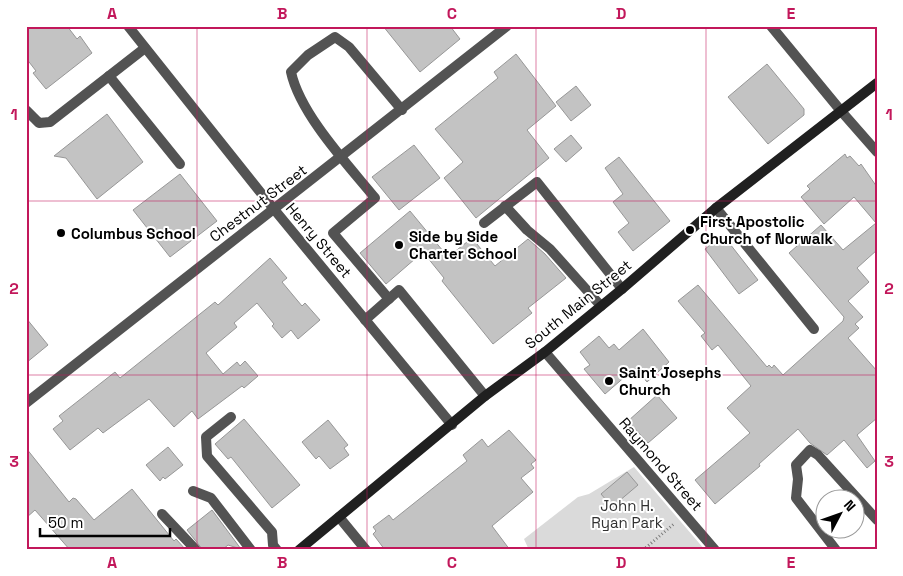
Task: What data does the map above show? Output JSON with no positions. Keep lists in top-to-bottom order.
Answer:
{
  "streets": {
    "main road": ["South Main Street"],
    "street": ["Chestnut Street", "Henry Street", "Raymond Street"]
  },
  "crossings": [
    ["Chestnut Street", "Henry Street"],
    ["Henry Street", "South Main Street"],
    ["South Main Street", "Raymond Street"]
  ],
  "parks": ["John H. Ryan Park"],
  "places": [
    "First Apostolic Church of Norwalk",
    "Columbus School",
    "Side by Side Charter School",
    "Saint Josephs Church"
  ],
  "scale_bar": "50 m",
  "north": "top right",
  "grid": {
    "columns": [
      "A",
      "B",
      "C",
      "D",
      "E"
    ],
    "rows": ["1", "2", "3"]
  }
}
